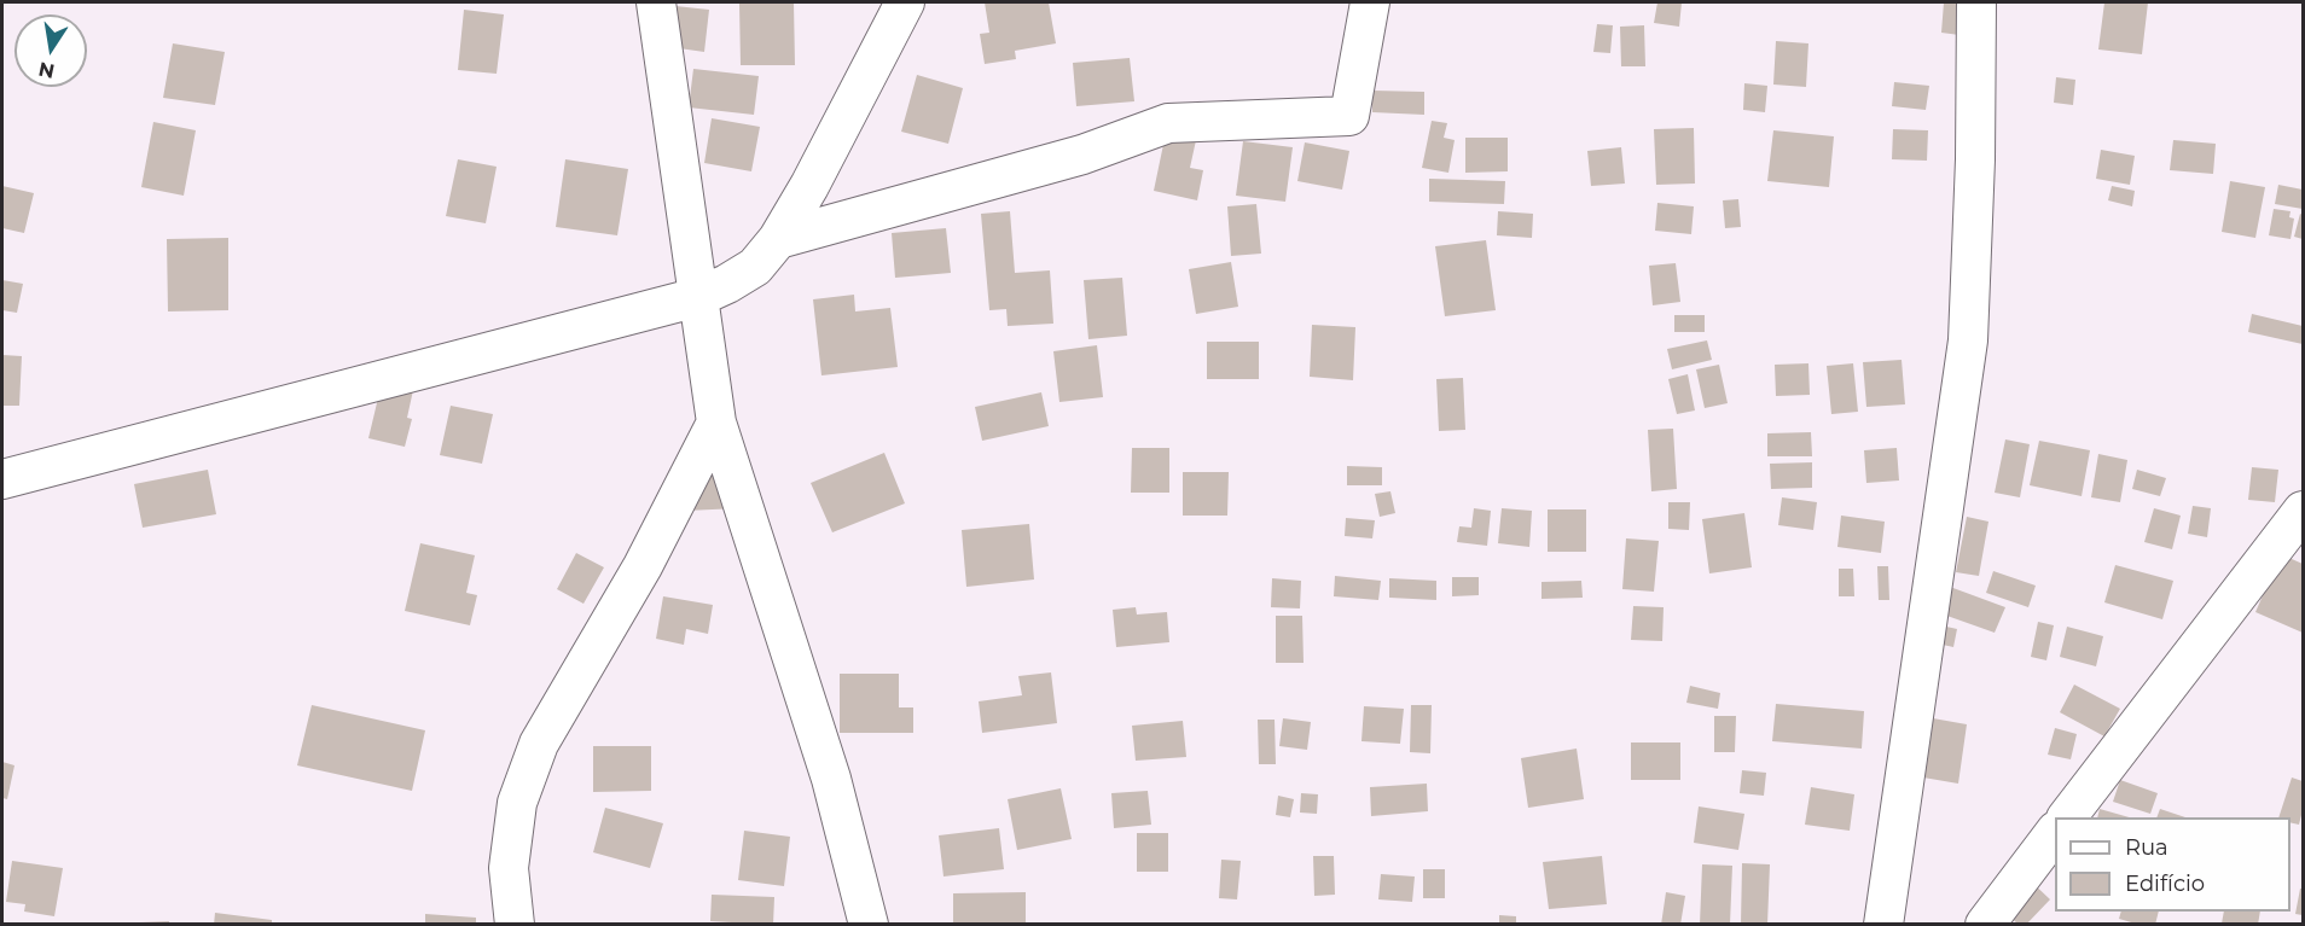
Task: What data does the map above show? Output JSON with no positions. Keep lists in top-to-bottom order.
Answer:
{
  "legend": ["Rua", "Edifício"],
  "north": "bottom"
}
